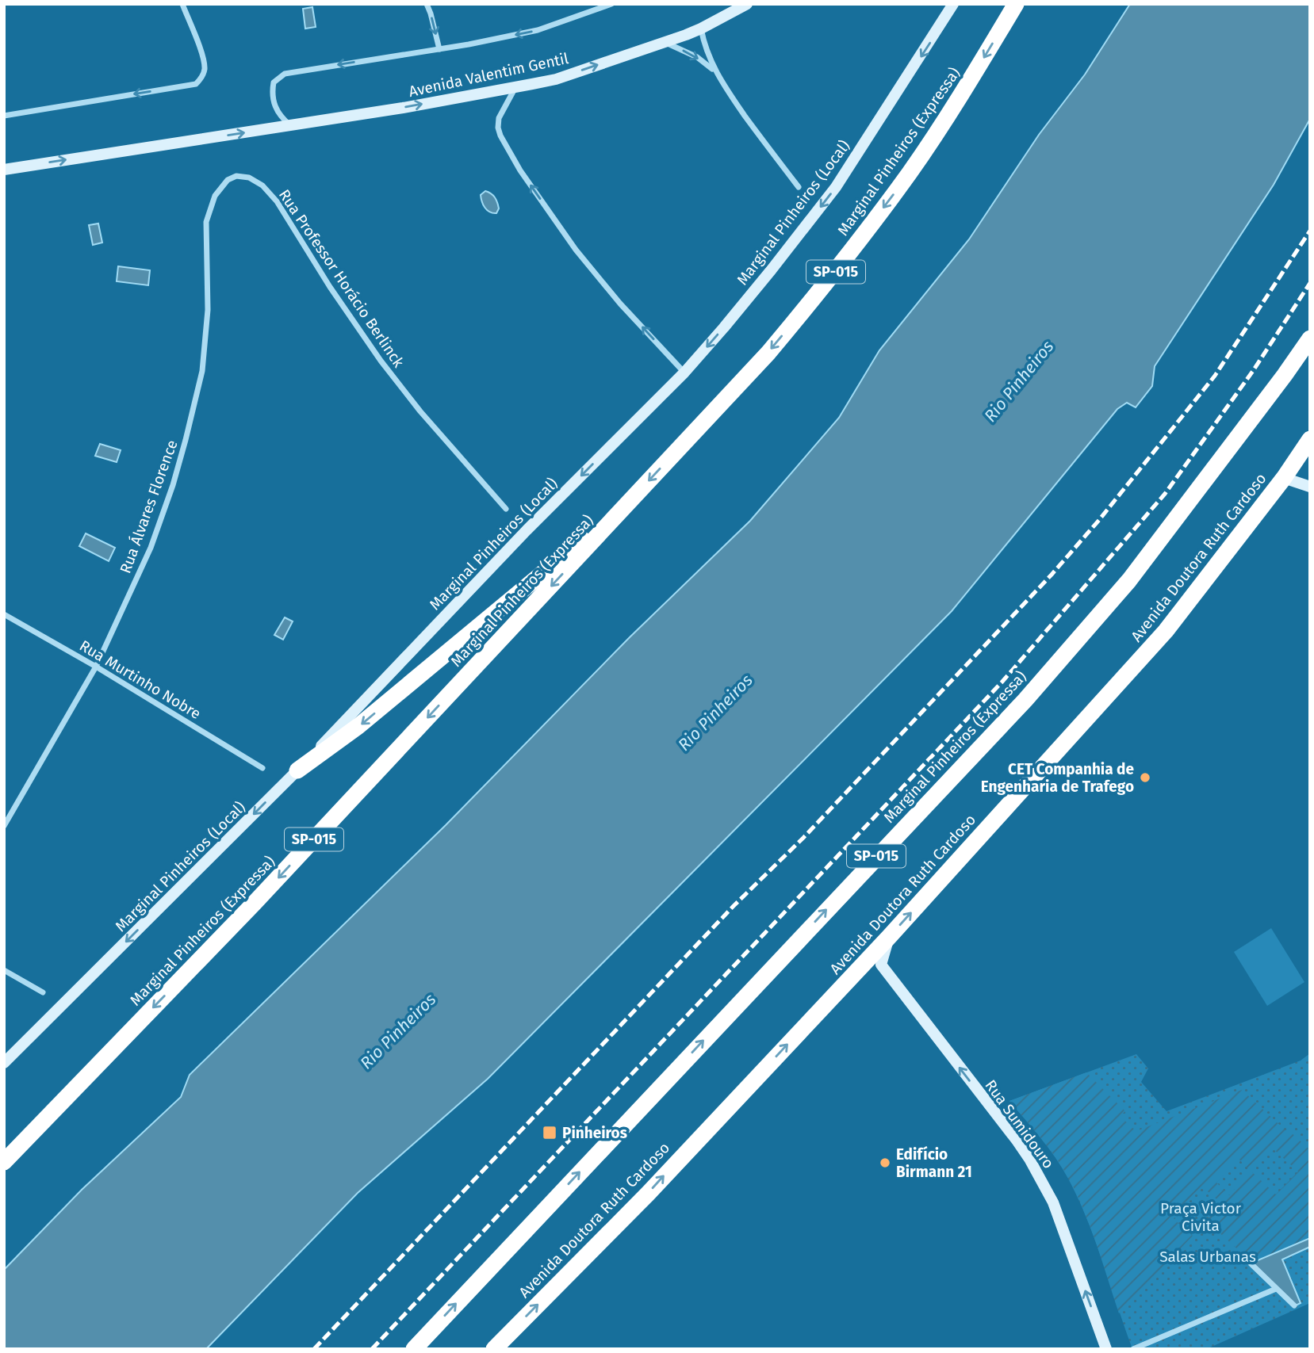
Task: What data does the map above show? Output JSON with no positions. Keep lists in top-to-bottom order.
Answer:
{
  "streets": {
    "highway": ["Marginal Pinheiros (Expressa)", "SP-015", "Avenida Doutora Ruth Cardoso"],
    "main road": ["Avenida Valentim Gentil", "Marginal Pinheiros (Local)", "Rua Sumidouro"],
    "street": ["Rua Professor Horácio Berlinck", "Rua Álvares Florence", "Rua Murtinho Nobre"]
  },
  "crossings": [
    ["Rua Professor Horácio Berlinck", "Rua Álvares Florence"],
    ["Rua Álvares Florence", "Rua Murtinho Nobre"],
    ["Avenida Doutora Ruth Cardoso", "Rua Sumidouro"]
  ],
  "one_way": [
    "Avenida Valentim Gentil",
    "Marginal Pinheiros (Local)",
    "Avenida Doutora Ruth Cardoso",
    "Rua Sumidouro"
  ],
  "water": ["Rio Pinheiros"],
  "parks": ["Praça Victor Civita", "Salas Urbanas"],
  "places": {
    "other": ["CET Companhia de Engenharia de Trafego", "Edifício Birmann 21"],
    "transit": ["Pinheiros"]
  }
}
